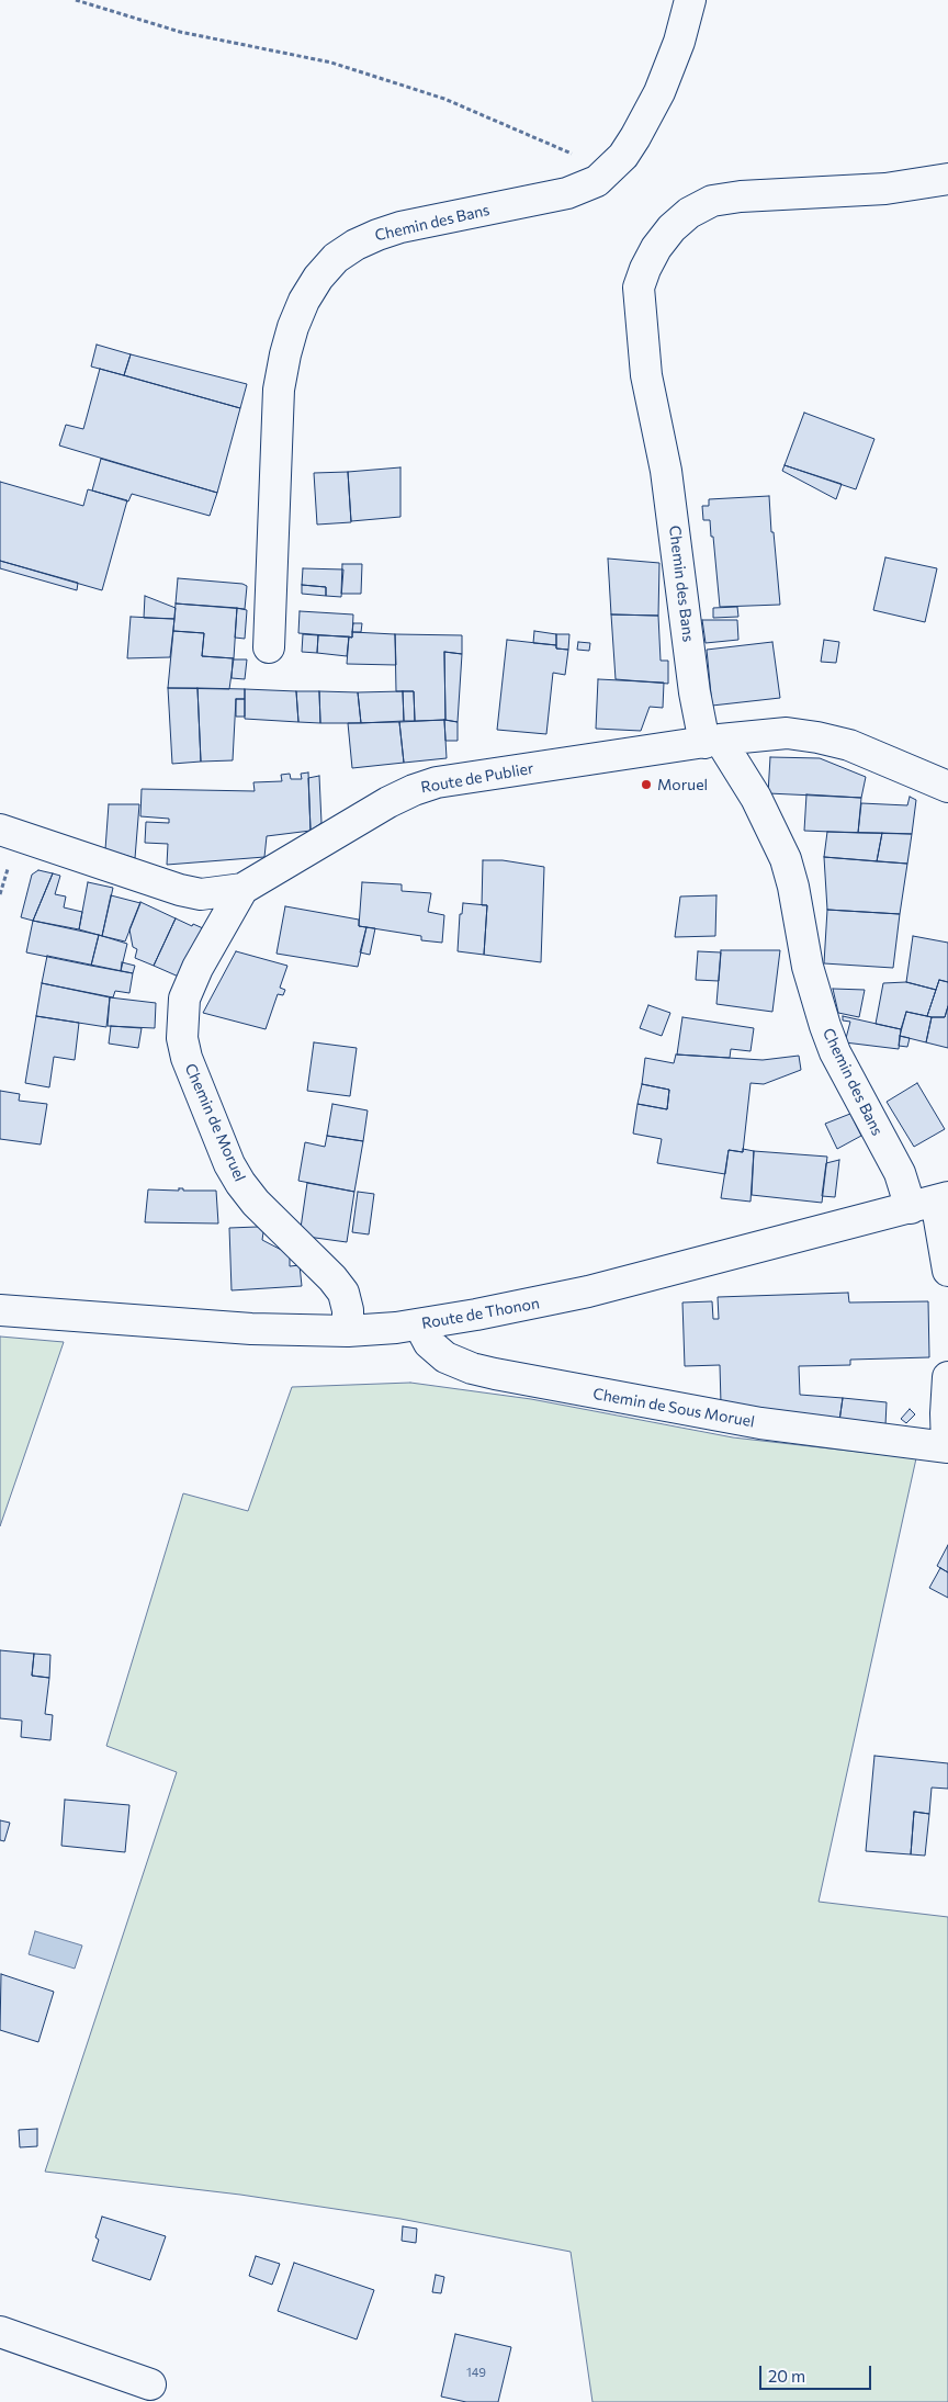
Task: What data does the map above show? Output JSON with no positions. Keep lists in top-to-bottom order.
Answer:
{
  "streets": {
    "street": [
      "Chemin des Bans",
      "Route de Publier",
      "Chemin de Moruel",
      "Route de Thonon",
      "Chemin de Sous Moruel"
    ]
  },
  "crossings": [
    ["Chemin des Bans", "Route de Publier"],
    ["Chemin des Bans", "Route de Thonon"],
    ["Route de Publier", "Chemin de Moruel"],
    ["Chemin de Moruel", "Route de Thonon"],
    ["Route de Thonon", "Chemin de Sous Moruel"]
  ],
  "places": ["Moruel"],
  "house_numbers": ["149"],
  "scale_bar": "20 m"
}
